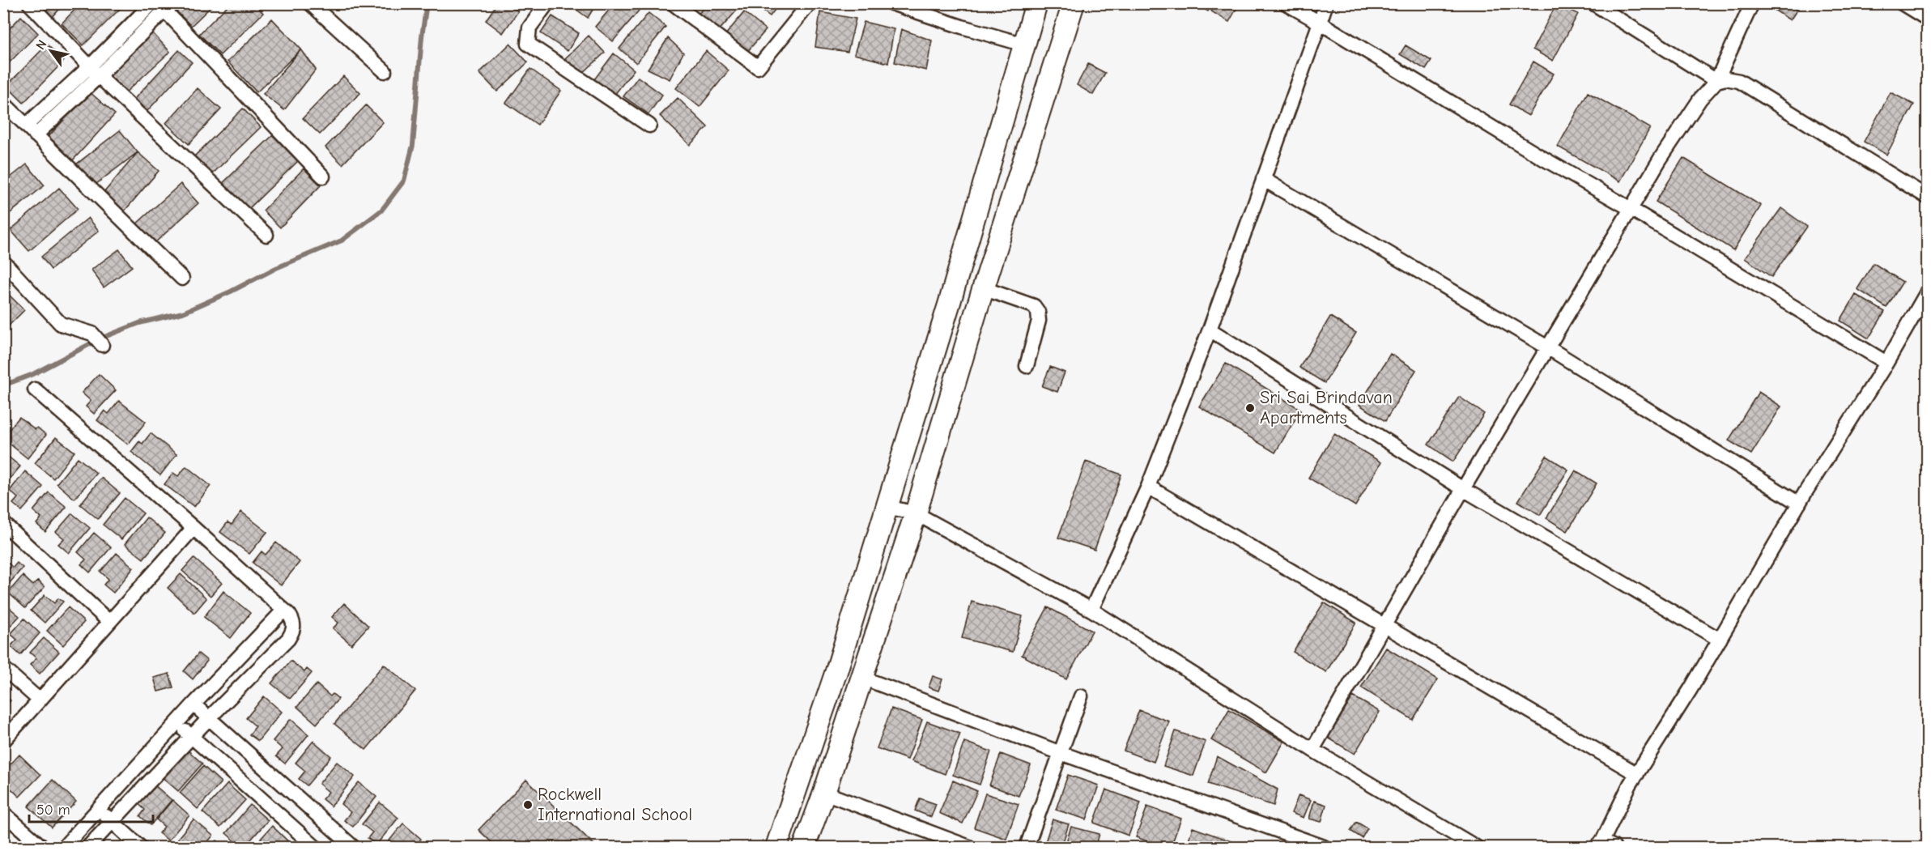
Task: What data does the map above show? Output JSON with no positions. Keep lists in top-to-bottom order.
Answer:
{
  "places": ["Sri Sai Brindavan Apartments", "Rockwell International School"],
  "scale_bar": "50 m",
  "north": "top left"
}
